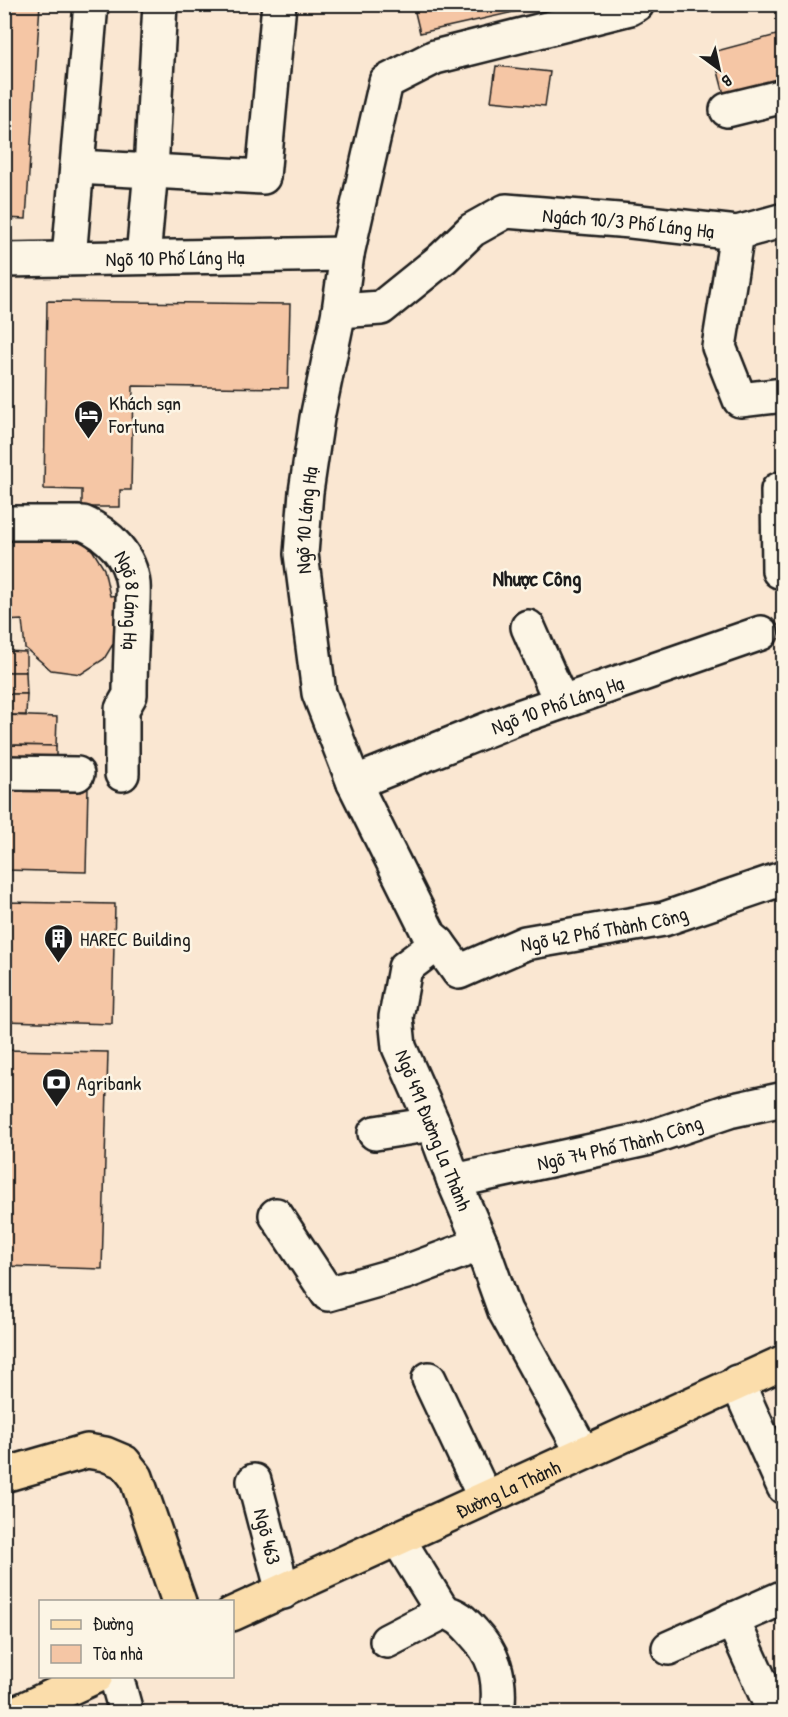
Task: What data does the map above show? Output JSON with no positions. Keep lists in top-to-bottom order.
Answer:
{
  "streets": {
    "main road": ["Đường La Thành"],
    "street": [
      "Ngách 10/3 Phố Láng Hạ",
      "Ngõ 10 Phố Láng Hạ",
      "Ngõ 10 Láng Hạ",
      "Ngõ 8 Láng Hạ",
      "Ngõ 42 Phố Thành Công",
      "Ngõ 491 Đường La Thành",
      "Ngõ 74 Phố Thành Công",
      "Ngõ 463"
    ]
  },
  "crossings": [
    ["Ngách 10/3 Phố Láng Hạ", "Ngõ 10 Láng Hạ"],
    ["Ngõ 10 Phố Láng Hạ", "Ngõ 10 Láng Hạ"],
    ["Ngõ 42 Phố Thành Công", "Ngõ 491 Đường La Thành"],
    ["Ngõ 491 Đường La Thành", "Ngõ 74 Phố Thành Công"],
    ["Ngõ 491 Đường La Thành", "Đường La Thành"],
    ["Đường La Thành", "Ngõ 463"]
  ],
  "districts": ["Nhược Công"],
  "places": {
    "hotel": ["Khách sạn Fortuna"],
    "building": ["HAREC Building"],
    "bank": ["Agribank"]
  },
  "legend": ["Đường", "Tòa nhà"],
  "north": "bottom right"
}
